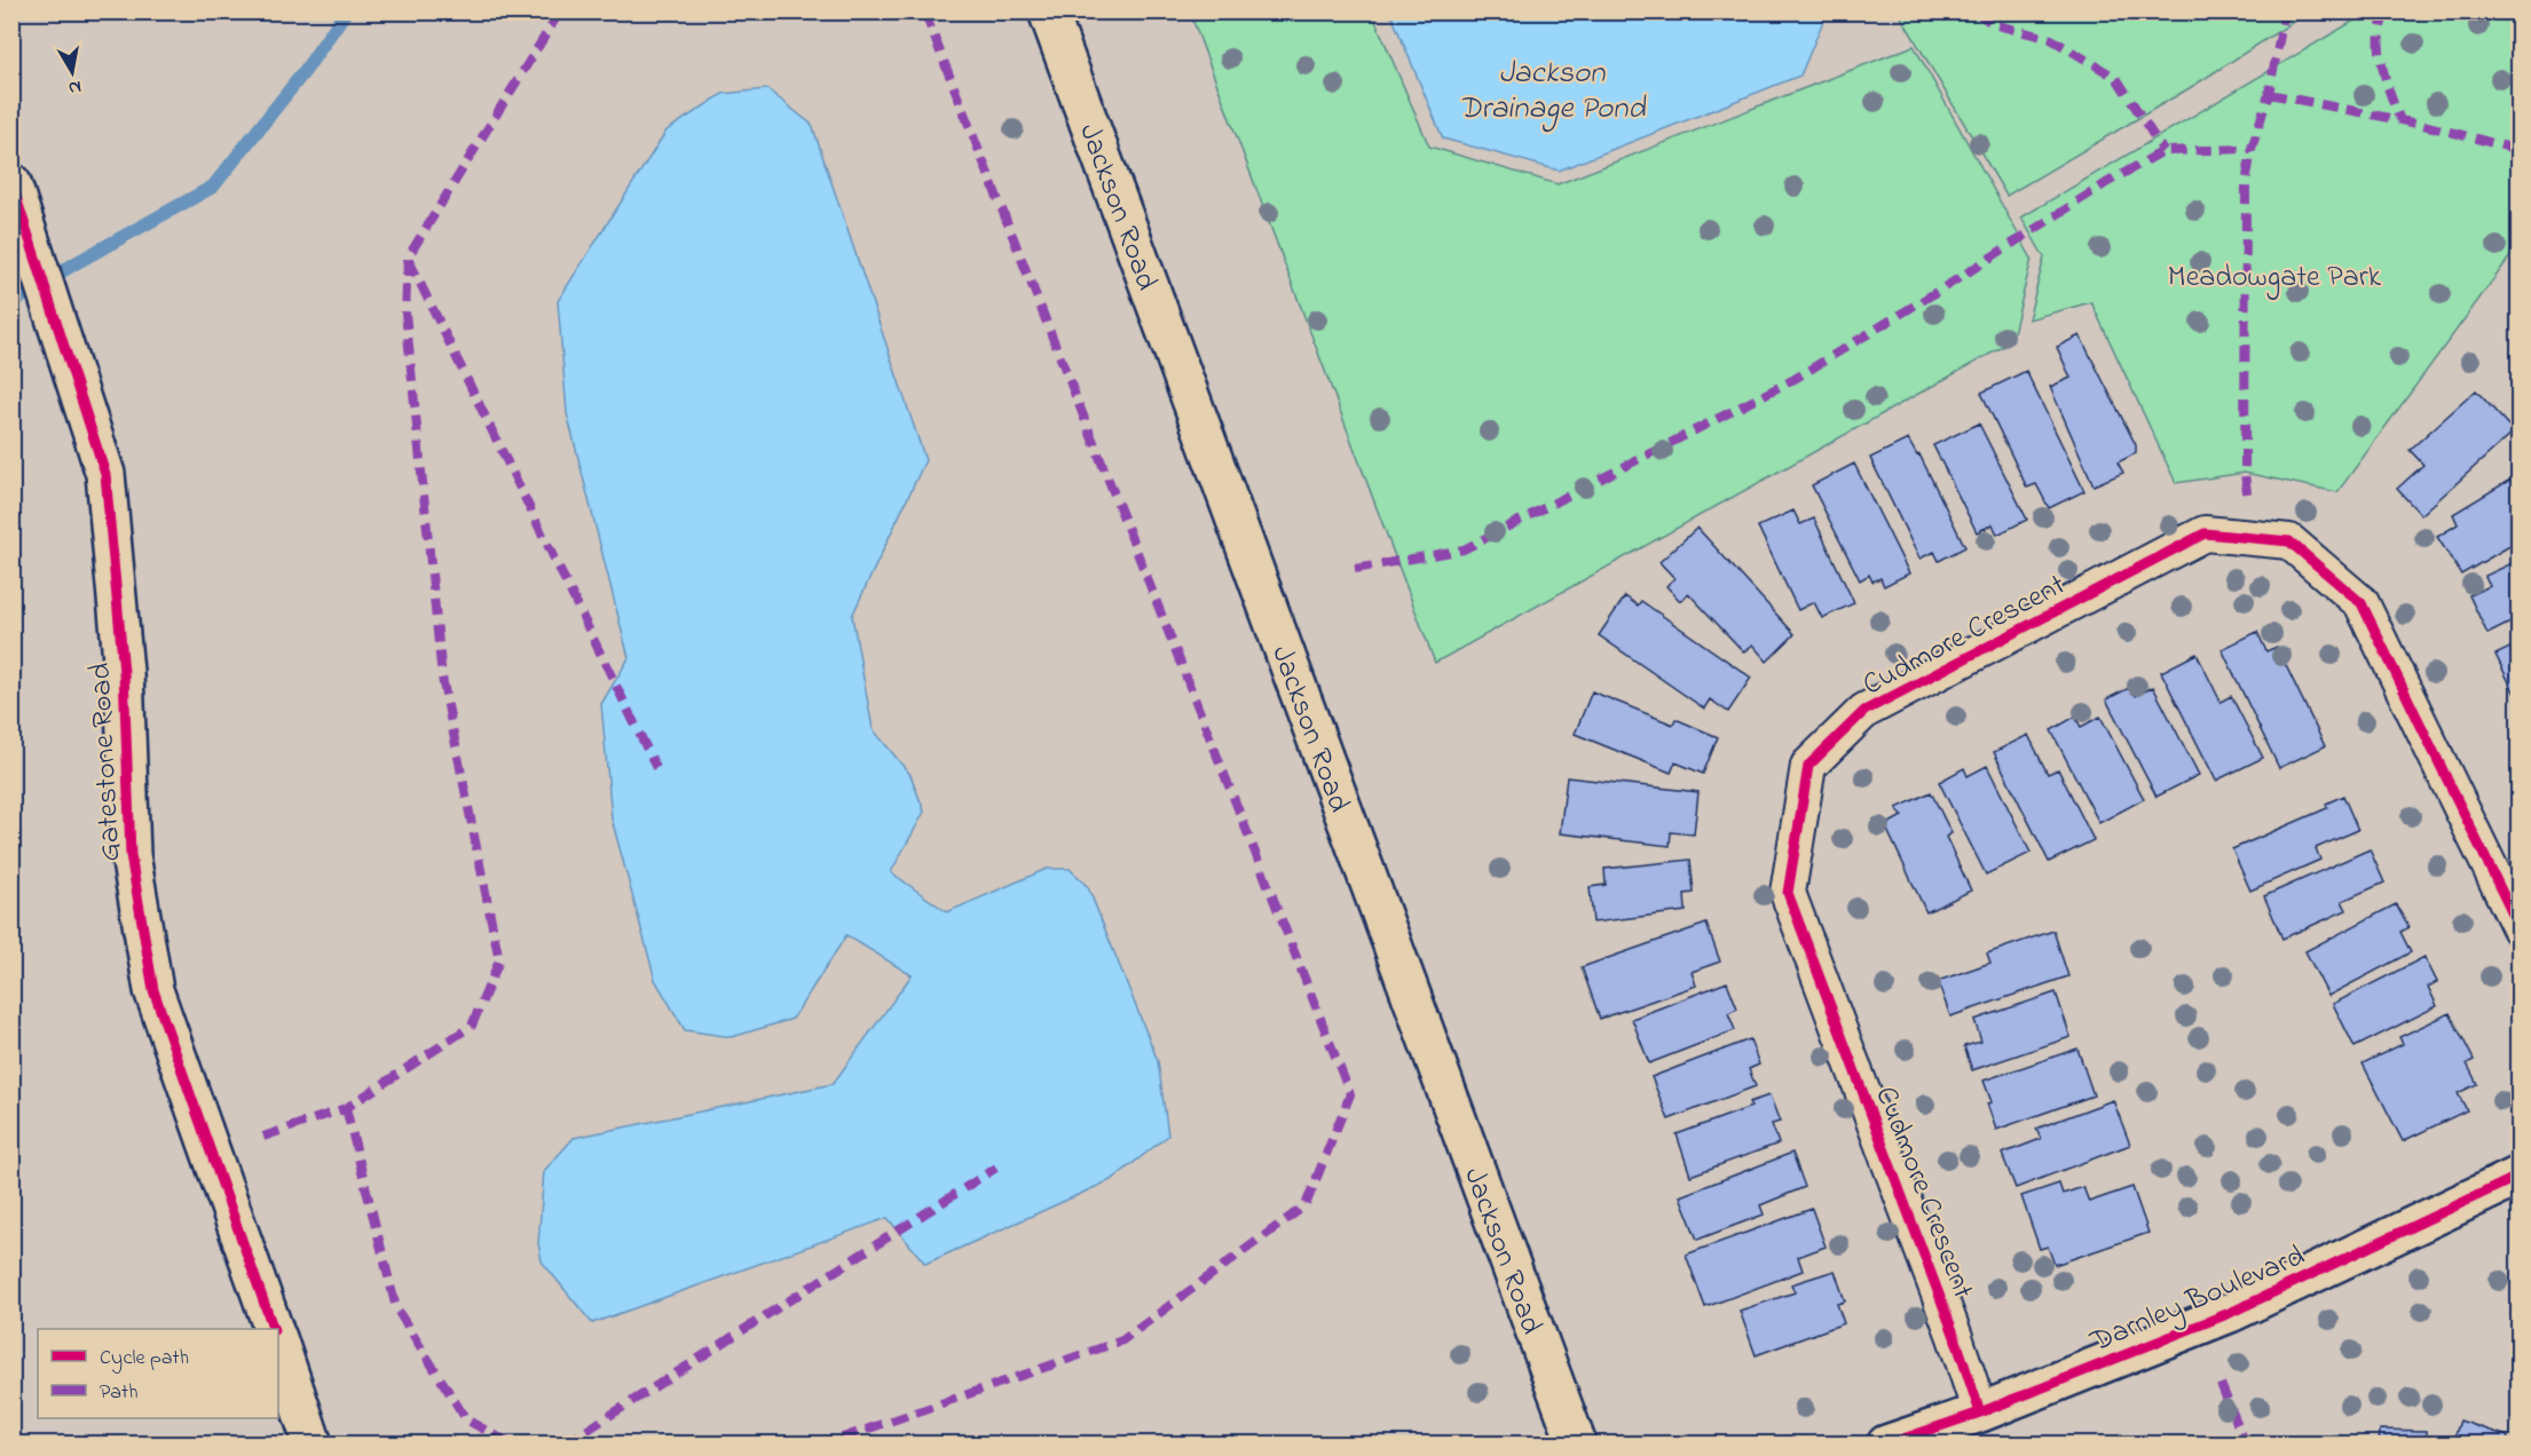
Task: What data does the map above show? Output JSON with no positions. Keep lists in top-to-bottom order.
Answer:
{
  "streets": {
    "street": [
      "Jackson Road",
      "Cudmore Crescent",
      "Gatestone Road",
      "Darnley Boulevard"
    ]
  },
  "crossings": [
    ["Cudmore Crescent", "Darnley Boulevard"]
  ],
  "water": ["Jackson Drainage Pond"],
  "parks": ["Meadowgate Park"],
  "legend": ["Cycle path", "Path"],
  "north": "bottom"
}
